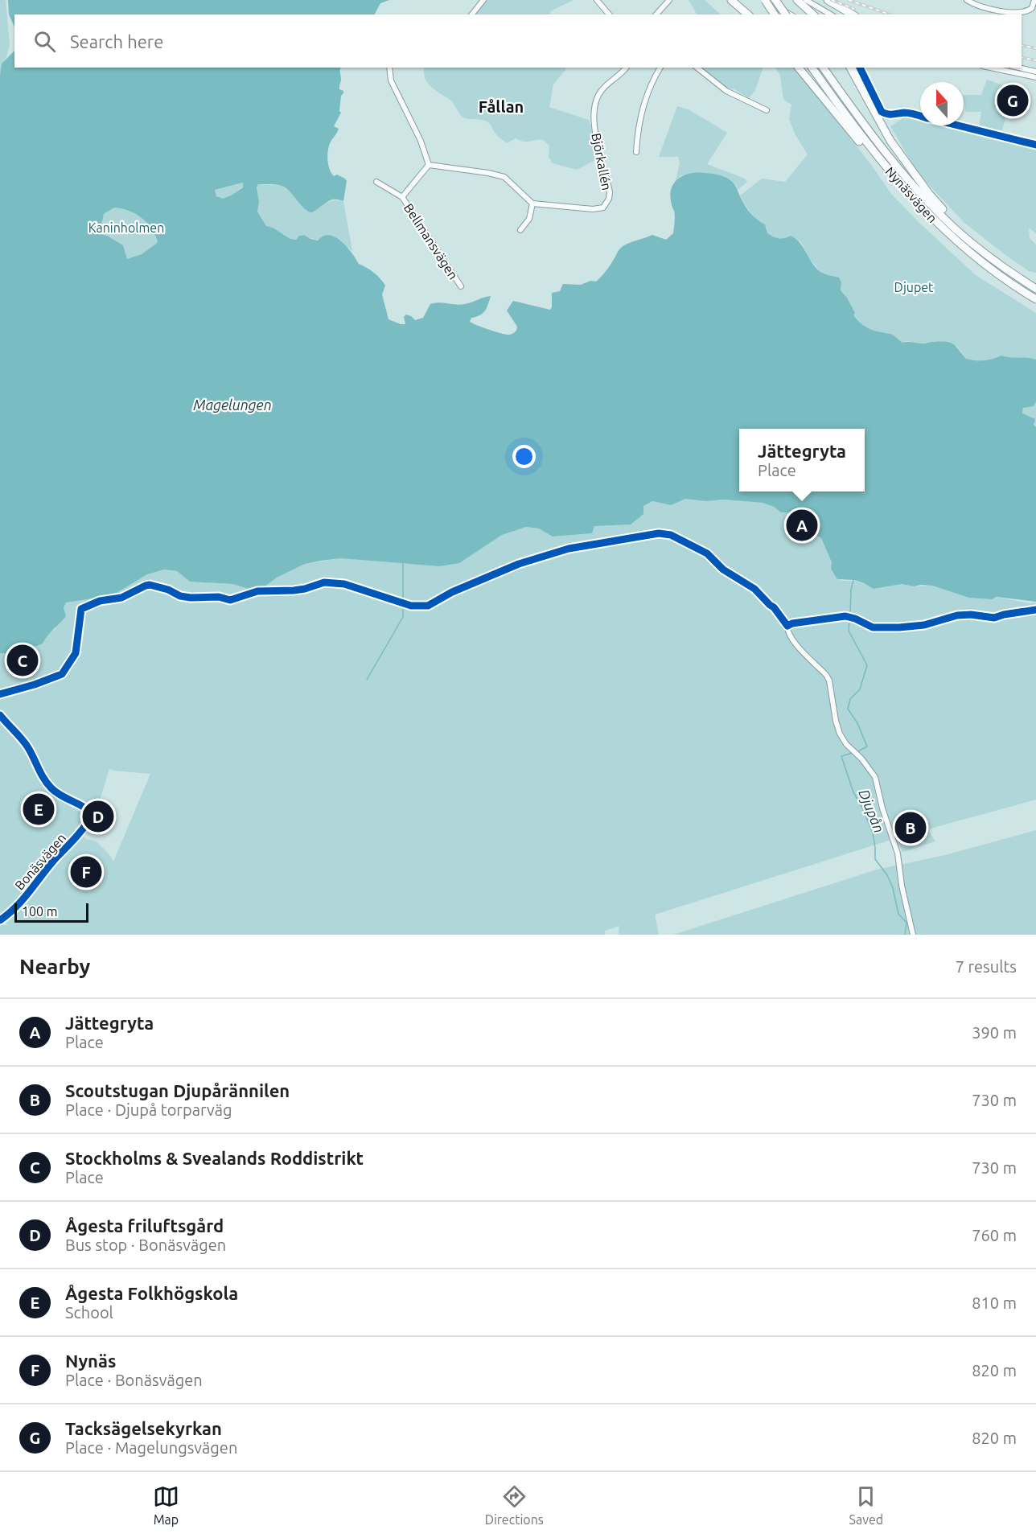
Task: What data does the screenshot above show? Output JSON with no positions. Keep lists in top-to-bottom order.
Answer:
{
  "streets": {
    "highway": ["Nynäsvägen"],
    "street": ["Björkallén", "Bellmansvägen", "Bonäsvägen"]
  },
  "districts": ["Fållan"],
  "water": ["Magelungen", "Djupån"],
  "parks": ["Kaninholmen", "Djupet"],
  "scale_bar": "100 m",
  "north": "top",
  "page": {
    "search": "Search here",
    "pins": [
      "G",
      "A",
      "C",
      "E",
      "D",
      "B",
      "F"
    ],
    "popup": ["Jättegryta", "Place"],
    "scale": "100 m",
    "heading": ["Nearby", "7 results"],
    "list": [
      {
        "mark": "A",
        "name": "Jättegryta",
        "note": "Place",
        "value": "390 m"
      },
      {
        "mark": "B",
        "name": "Scoutstugan Djupårännilen",
        "note": "Place · Djupå torparväg",
        "value": "730 m"
      },
      {
        "mark": "C",
        "name": "Stockholms & Svealands Roddistrikt",
        "note": "Place",
        "value": "730 m"
      },
      {
        "mark": "D",
        "name": "Ågesta friluftsgård",
        "note": "Bus stop · Bonäsvägen",
        "value": "760 m"
      },
      {
        "mark": "E",
        "name": "Ågesta Folkhögskola",
        "note": "School",
        "value": "810 m"
      },
      {
        "mark": "F",
        "name": "Nynäs",
        "note": "Place · Bonäsvägen",
        "value": "820 m"
      },
      {
        "mark": "G",
        "name": "Tacksägelsekyrkan",
        "note": "Place · Magelungsvägen",
        "value": "820 m"
      }
    ],
    "nav": ["Map", "Directions", "Saved"]
  }
}
